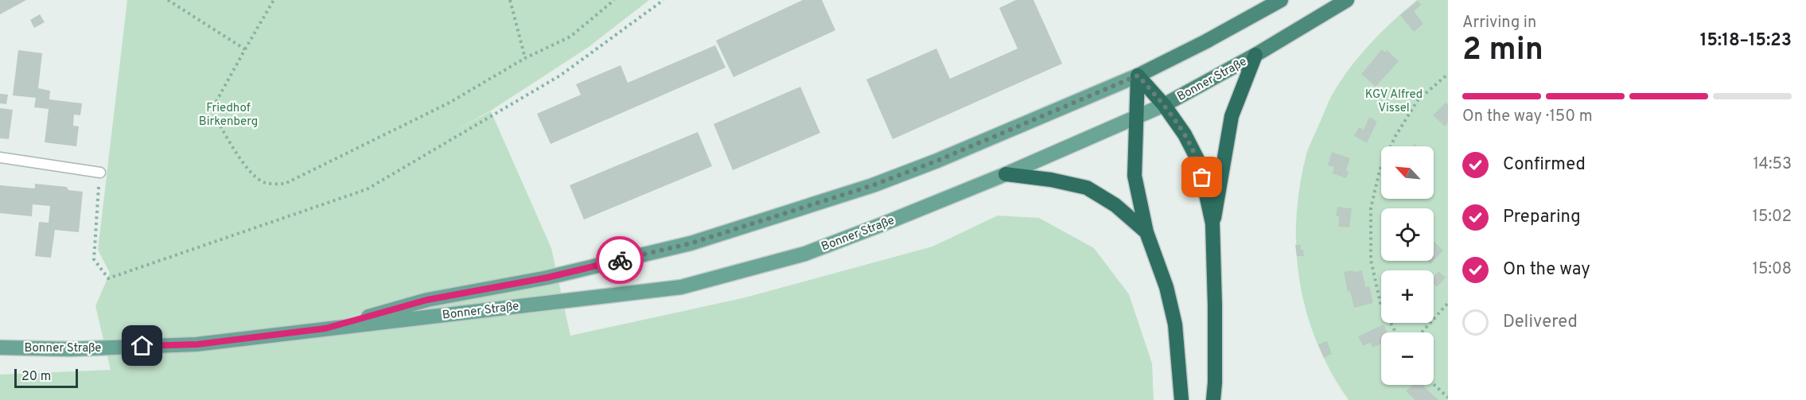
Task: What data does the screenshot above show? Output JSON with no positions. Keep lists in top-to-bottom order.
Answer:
{
  "streets": {
    "highway": ["Bonner Straße"]
  },
  "parks": ["KGV Alfred Vissel", "Friedhof Birkenberg"],
  "scale_bar": "20 m",
  "north": "top left",
  "page": {
    "heading": ["2 min", "Arriving in", "15:18–15:23"],
    "bar": "On the way · 150 m",
    "list": [
      ["Confirmed", "14:53"],
      ["Preparing", "15:02"],
      ["On the way", "15:08"],
      "Delivered"
    ],
    "map_buttons": ["+", "−"],
    "scale": "20 m"
  }
}
